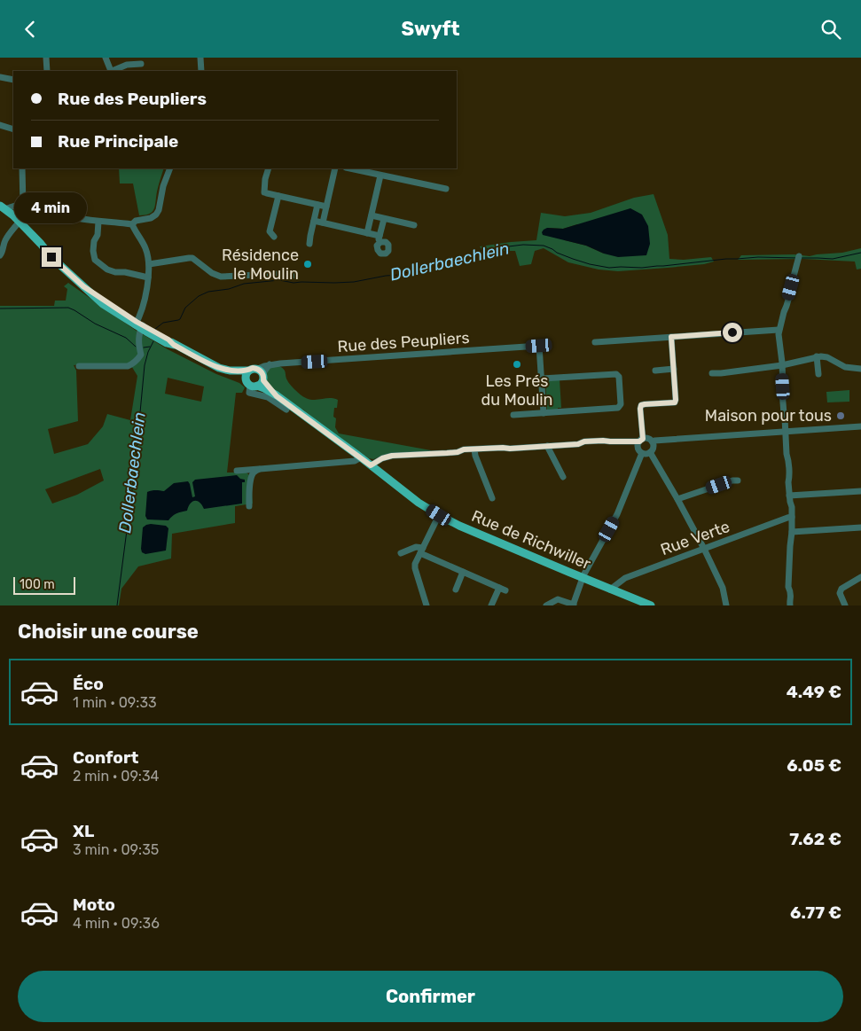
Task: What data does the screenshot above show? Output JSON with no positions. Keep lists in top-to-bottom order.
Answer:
{
  "streets": {
    "main road": ["Rue de Richwiller"],
    "street": ["Rue des Peupliers", "Rue Verte"]
  },
  "crossings": [
    ["Rue des Peupliers", "Rue de Richwiller"],
    ["Rue Verte", "Rue de Richwiller"]
  ],
  "water": ["Dollerbaechlein"],
  "places": ["Résidence le Moulin", "Les Prés du Moulin", "Maison pour tous"],
  "scale_bar": "100 m",
  "page": {
    "header": "Swyft",
    "banner": ["Rue des Peupliers", "Rue Principale"],
    "bubble": "4 min",
    "scale": "100 m",
    "heading": "Choisir une course",
    "list": [
      {
        "name": "Éco",
        "note": "1 min · 09:33",
        "value": "4.49 €"
      },
      {
        "name": "Confort",
        "note": "2 min · 09:34",
        "value": "6.05 €"
      },
      {
        "name": "XL",
        "note": "3 min · 09:35",
        "value": "7.62 €"
      },
      {
        "name": "Moto",
        "note": "4 min · 09:36",
        "value": "6.77 €"
      }
    ],
    "buttons": "Confirmer"
  }
}
